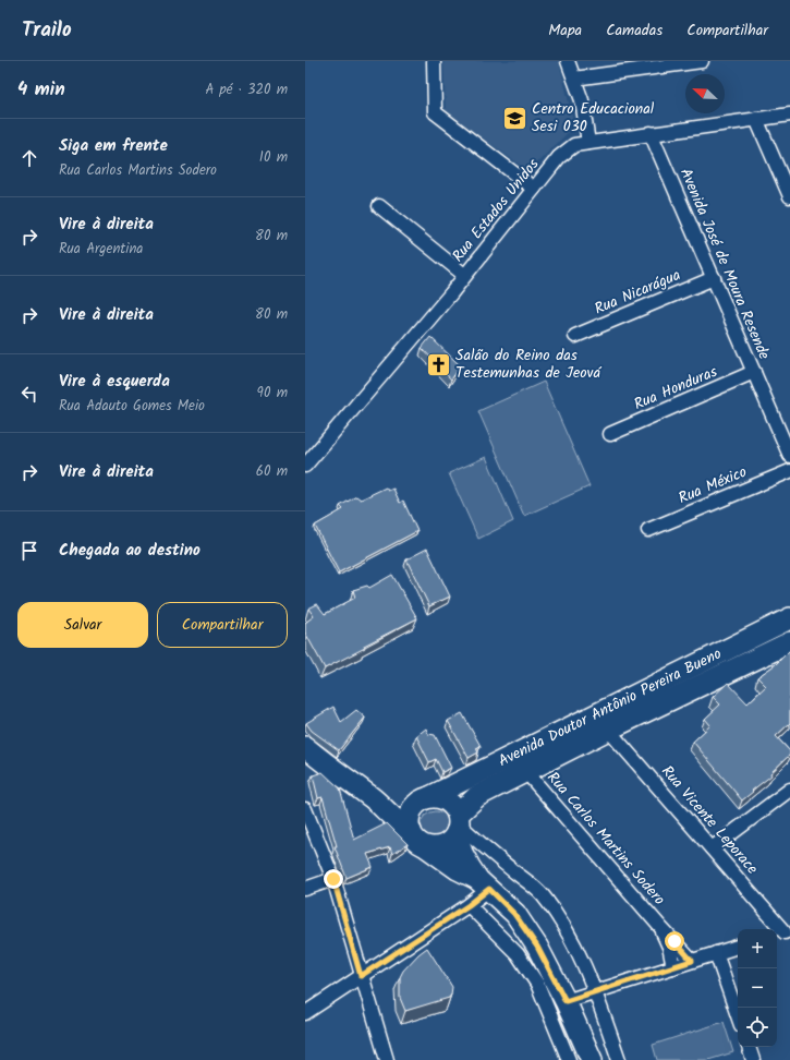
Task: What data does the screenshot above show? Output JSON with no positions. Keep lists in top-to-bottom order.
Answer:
{
  "streets": {
    "main road": ["Avenida Doutor Antônio Pereira Bueno"],
    "street": [
      "Rua Estados Unidos",
      "Avenida José de Moura Resende",
      "Rua Nicarágua",
      "Rua Honduras",
      "Rua México",
      "Rua Vicente Leporace",
      "Rua Carlos Martins Sodero"
    ]
  },
  "crossings": [
    ["Rua Estados Unidos", "Avenida José de Moura Resende"],
    ["Avenida José de Moura Resende", "Rua Nicarágua"],
    ["Avenida José de Moura Resende", "Rua Honduras"],
    ["Avenida Doutor Antônio Pereira Bueno", "Rua Vicente Leporace"],
    ["Avenida Doutor Antônio Pereira Bueno", "Rua Carlos Martins Sodero"]
  ],
  "places": {
    "school or university": ["Centro Educacional Sesi 030"],
    "church": ["Salão do Reino das Testemunhas de Jeová"]
  },
  "north": "top left",
  "page": {
    "header": "Trailo",
    "nav": ["Mapa", "Camadas", "Compartilhar"],
    "heading": ["4 min", "A pé · 320 m"],
    "list": [
      ["Siga em frente", "Rua Carlos Martins Sodero", "10 m"],
      ["Vire à direita", "Rua Argentina", "80 m"],
      ["Vire à direita", "80 m"],
      ["Vire à esquerda", "Rua Adauto Gomes Meio", "90 m"],
      ["Vire à direita", "60 m"],
      "Chegada ao destino"
    ],
    "buttons": ["Salvar", "Compartilhar"],
    "map_buttons": ["+", "−"]
  }
}
